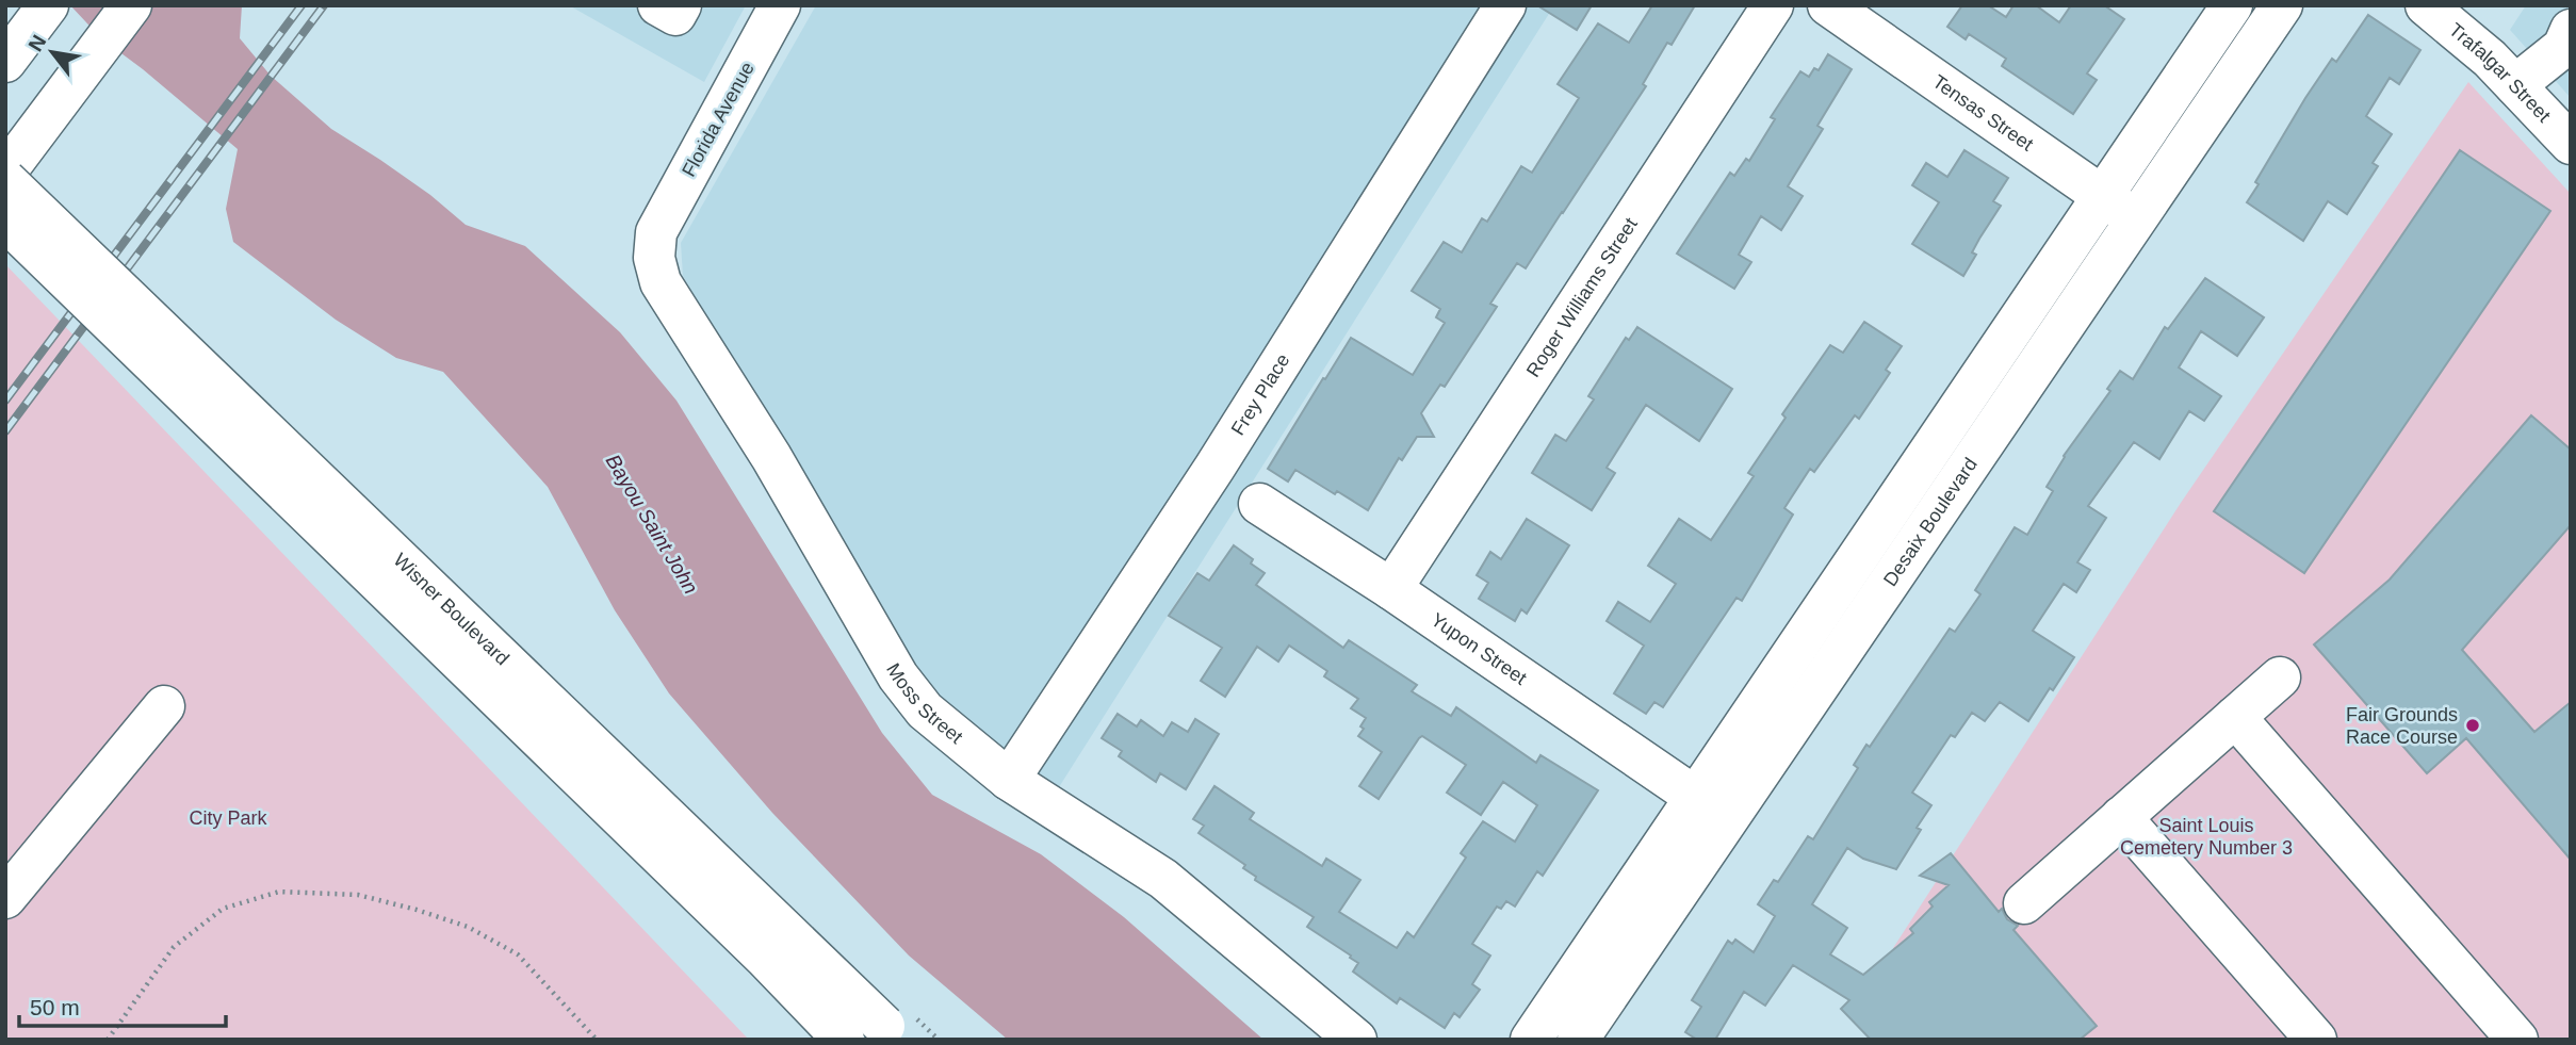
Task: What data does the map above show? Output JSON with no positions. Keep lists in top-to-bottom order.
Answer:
{
  "streets": {
    "main road": [
      "Trafalgar Street",
      "Tensas Street",
      "Florida Avenue",
      "Roger Williams Street",
      "Frey Place",
      "Desaix Boulevard",
      "Wisner Boulevard",
      "Yupon Street",
      "Moss Street"
    ]
  },
  "crossings": [
    ["Tensas Street", "Desaix Boulevard"],
    ["Florida Avenue", "Moss Street"],
    ["Roger Williams Street", "Yupon Street"],
    ["Frey Place", "Moss Street"],
    ["Desaix Boulevard", "Yupon Street"]
  ],
  "water": ["Bayou Saint John"],
  "parks": ["City Park", "Saint Louis Cemetery Number 3"],
  "places": ["Fair Grounds Race Course"],
  "scale_bar": "50 m",
  "north": "top left"
}
